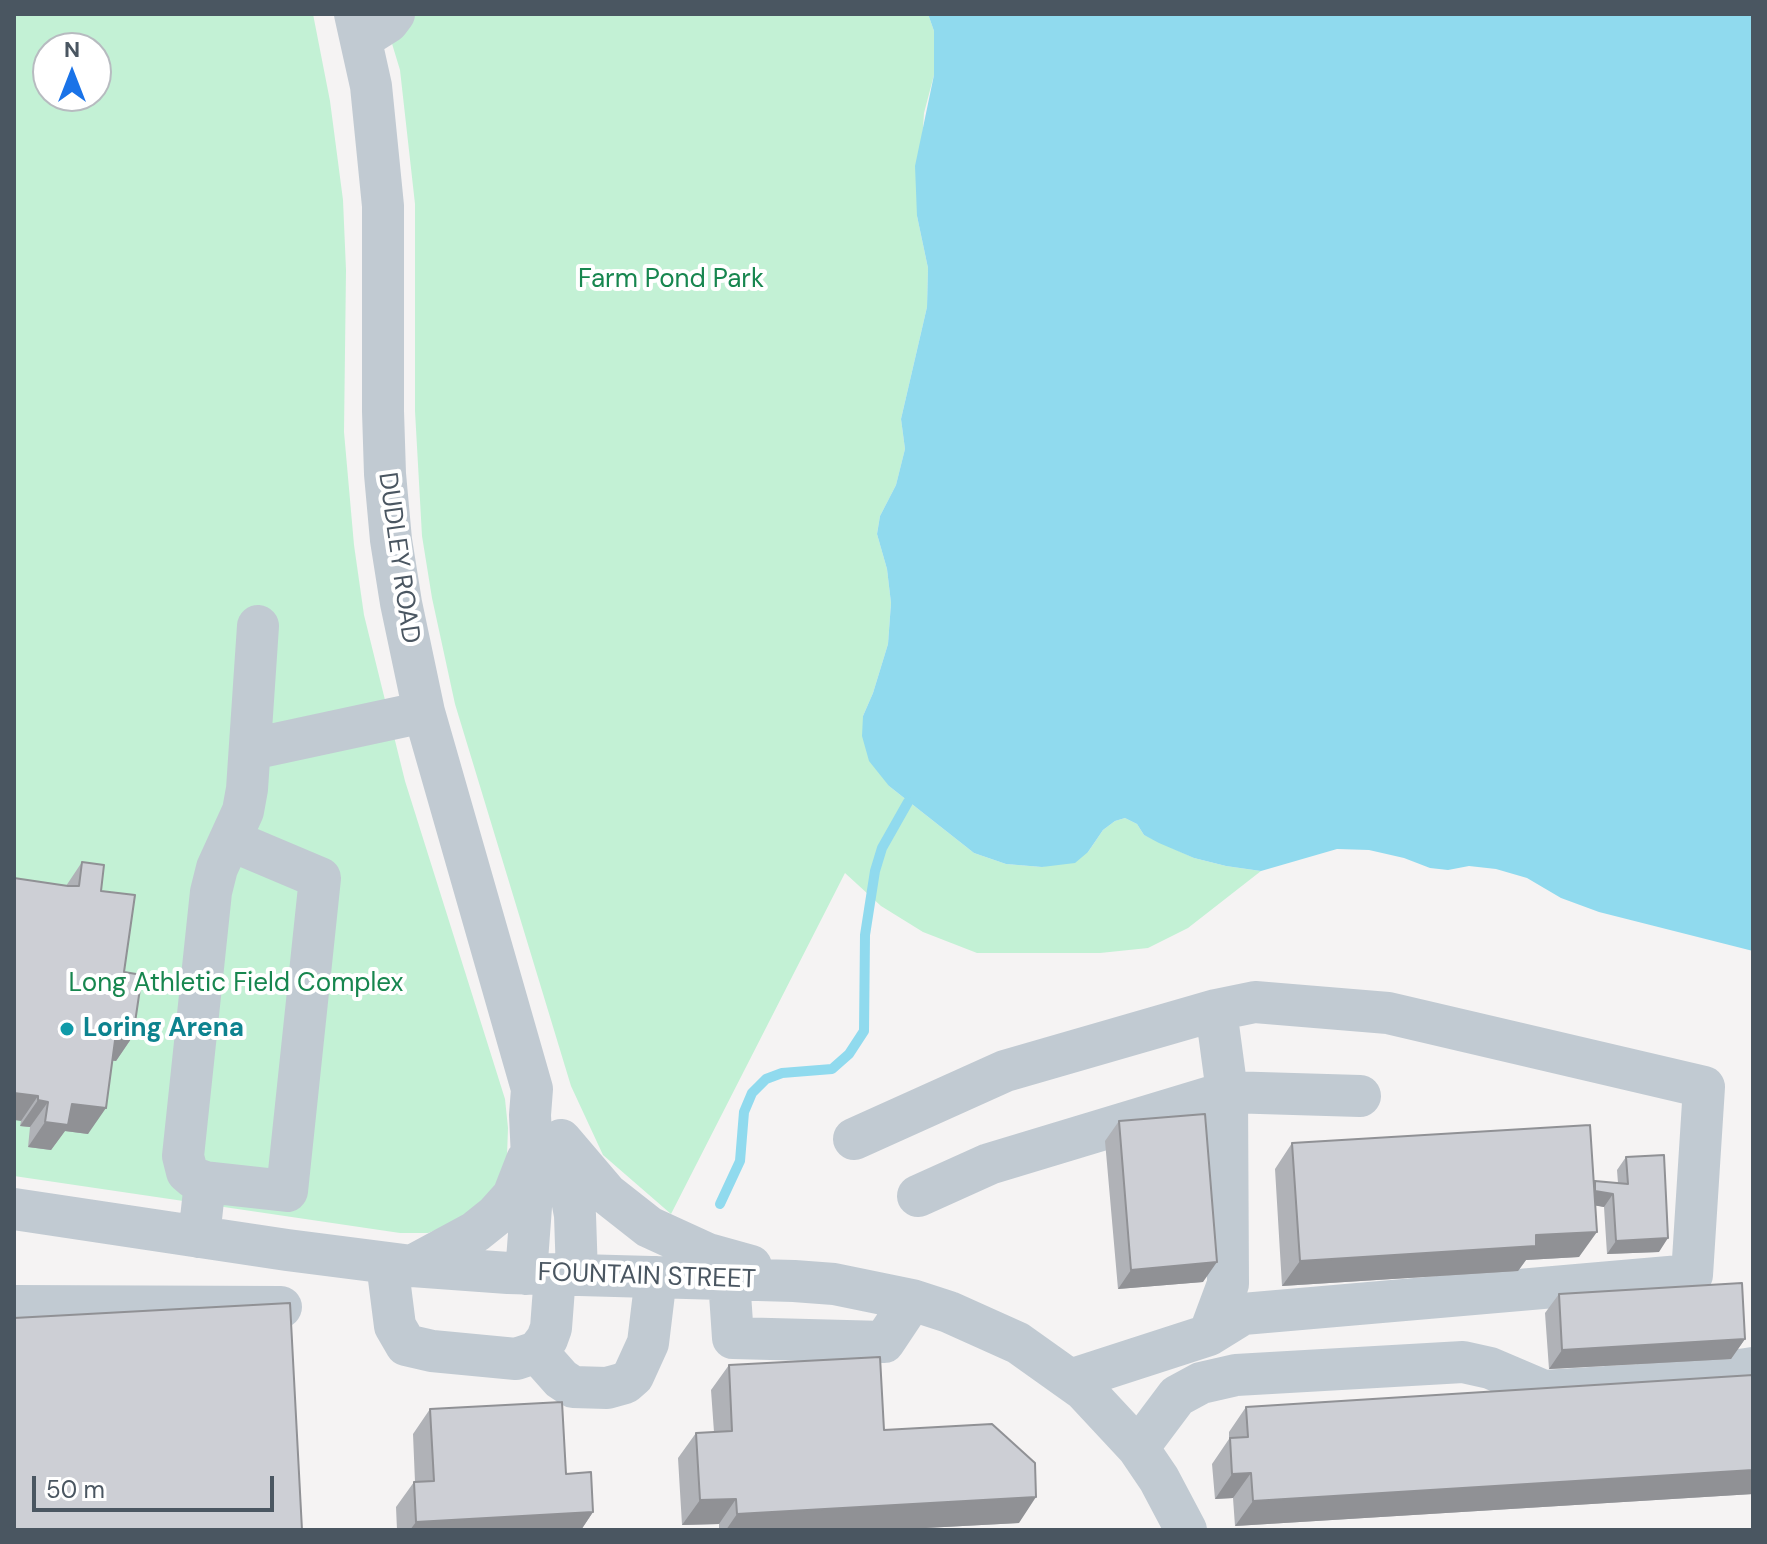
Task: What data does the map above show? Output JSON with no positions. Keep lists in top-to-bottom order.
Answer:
{
  "streets": {
    "street": ["DUDLEY ROAD", "FOUNTAIN STREET"]
  },
  "crossings": [
    ["DUDLEY ROAD", "FOUNTAIN STREET"]
  ],
  "parks": ["Farm Pond Park", "Long Athletic Field Complex"],
  "places": ["Loring Arena"],
  "scale_bar": "50 m",
  "north": "top"
}
